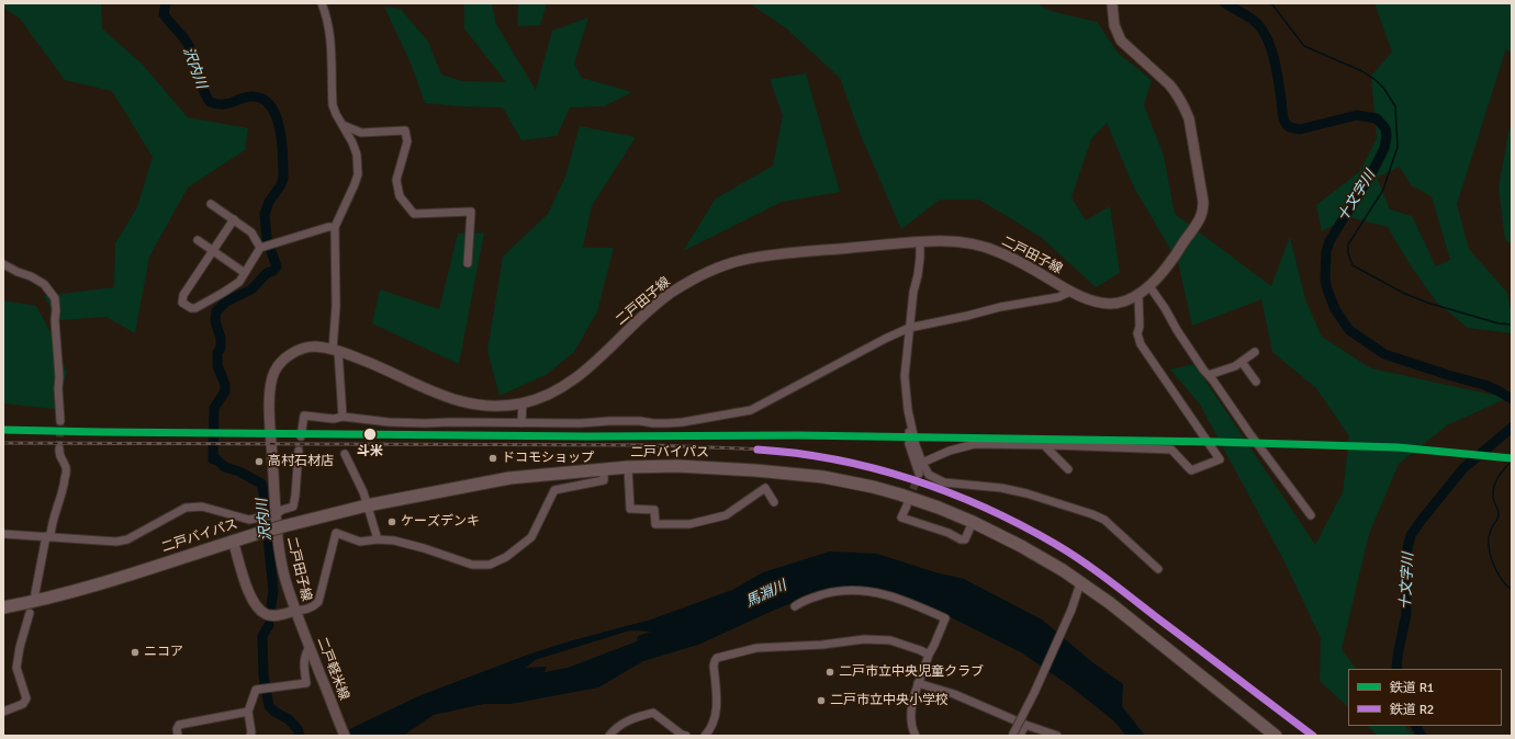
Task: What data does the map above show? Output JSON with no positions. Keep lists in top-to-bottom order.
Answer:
{
  "streets": {
    "highway": ["二戸バイパス"],
    "main road": ["二戸田子線", "二戸軽米線"]
  },
  "crossings": [
    ["二戸田子線", "二戸バイパス"],
    ["二戸田子線", "二戸軽米線"]
  ],
  "water": ["沢内川", "十文字川", "馬淵川"],
  "places": [
    "斗米",
    "ドコモショップ",
    "高村石材店",
    "ケーズデンキ",
    "ニコア",
    "二戸市立中央児童クラブ",
    "二戸市立中央小学校"
  ],
  "lines": ["rail line R1", "rail line R2"],
  "legend": ["鉄道 R1", "鉄道 R2"]
}
